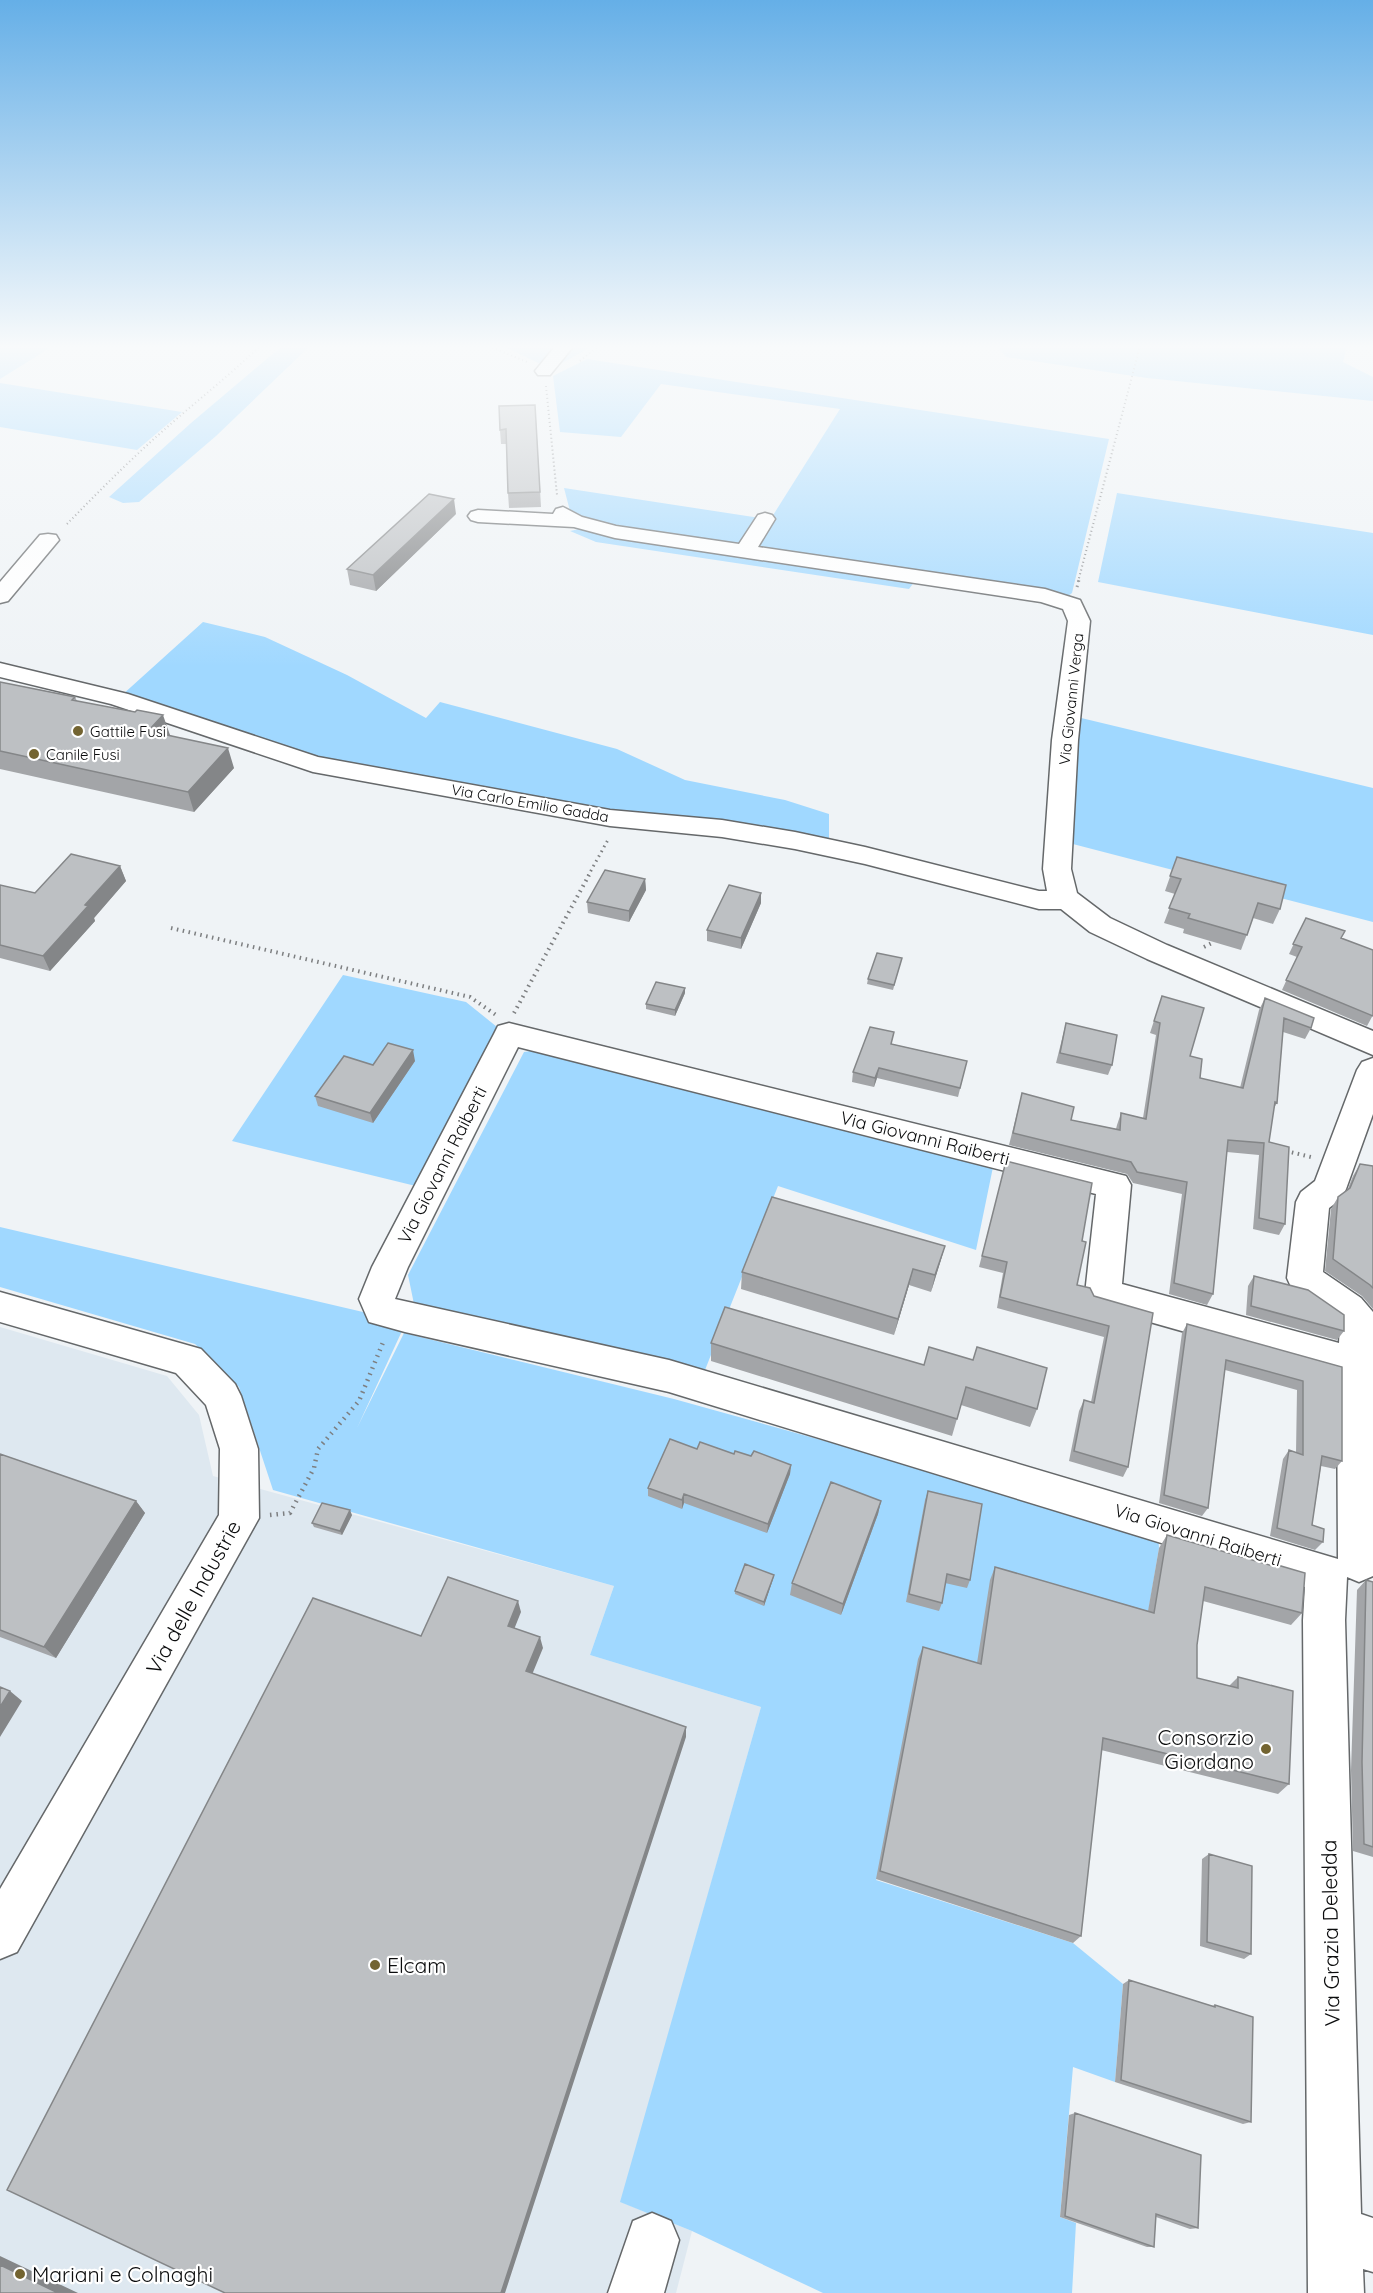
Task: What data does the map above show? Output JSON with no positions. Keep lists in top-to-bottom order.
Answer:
{
  "streets": {
    "street": [
      "Via Giovanni Verga",
      "Via Carlo Emilio Gadda",
      "Via Giovanni Raiberti",
      "Via delle Industrie",
      "Via Grazia Deledda"
    ]
  },
  "crossings": [
    ["Via Giovanni Verga", "Via Carlo Emilio Gadda"],
    ["Via Giovanni Raiberti", "Via Grazia Deledda"]
  ],
  "places": [
    "Gattile Fusi",
    "Canile Fusi",
    "Consorzio Giordano",
    "Elcam",
    "Mariani e Colnaghi"
  ]
}
